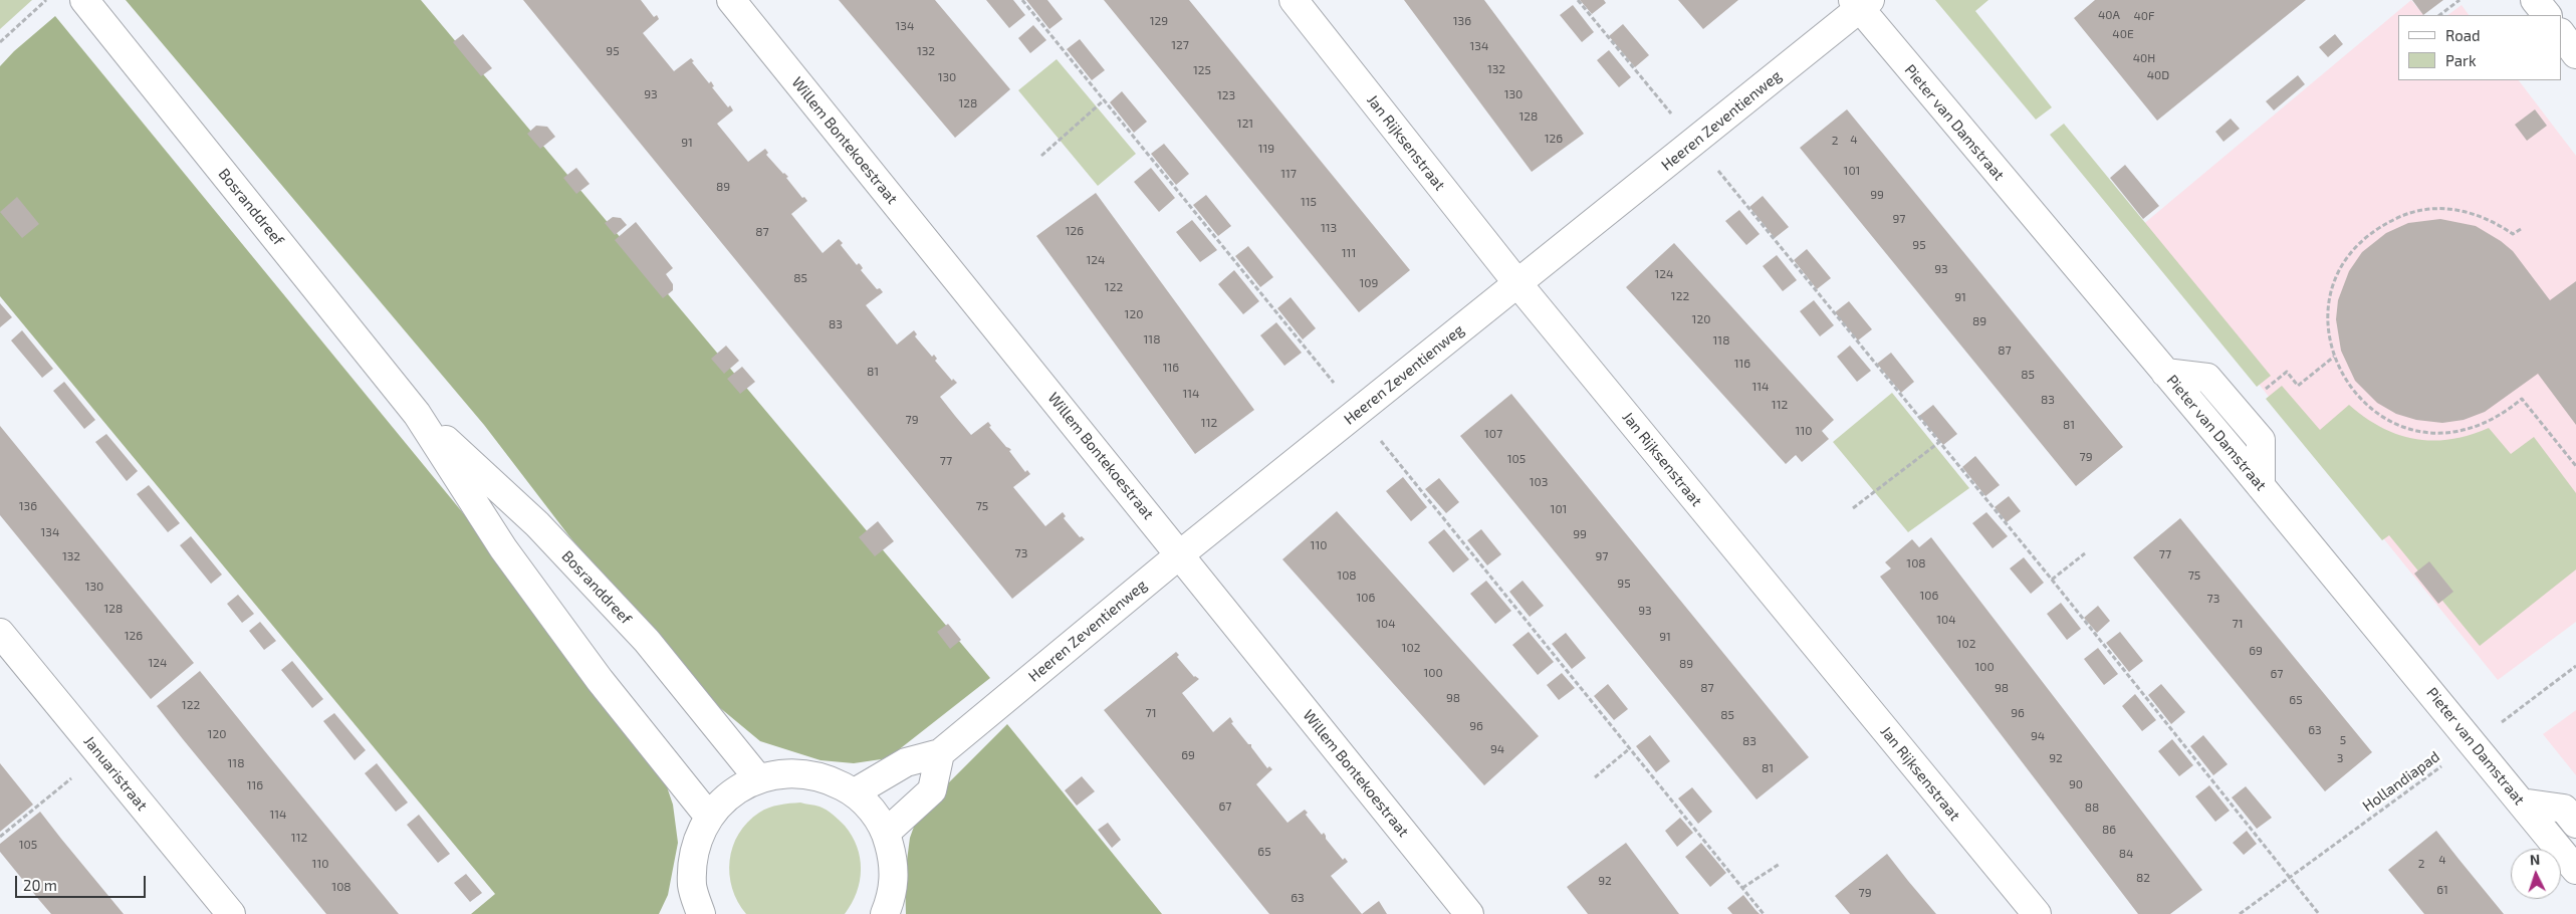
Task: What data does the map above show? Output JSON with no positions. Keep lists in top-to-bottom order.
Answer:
{
  "streets": {
    "street": [
      "Heeren Zeventienweg",
      "Pieter van Damstraat",
      "Willem Bontekoestraat",
      "Jan Rijksenstraat",
      "Bosranddreef",
      "Januaristraat"
    ],
    "path": ["Hollandiapad"]
  },
  "crossings": [
    ["Heeren Zeventienweg", "Pieter van Damstraat"],
    ["Heeren Zeventienweg", "Willem Bontekoestraat"],
    ["Heeren Zeventienweg", "Jan Rijksenstraat"],
    ["Pieter van Damstraat", "Hollandiapad"]
  ],
  "house_numbers": [
    "40A",
    "40F",
    "129",
    "136",
    "134",
    "40E",
    "127",
    "134",
    "95",
    "132",
    "40H",
    "132",
    "125",
    "40D",
    "130",
    "93",
    "130",
    "123",
    "128",
    "128",
    "121",
    "126",
    "4",
    "2",
    "91",
    "119",
    "101",
    "117",
    "89",
    "99",
    "115",
    "97",
    "113",
    "126",
    "87",
    "95",
    "111",
    "124",
    "93",
    "124",
    "85",
    "109",
    "122",
    "122",
    "91",
    "120",
    "120",
    "89",
    "83",
    "118",
    "118",
    "87",
    "116",
    "116",
    "81",
    "85",
    "114",
    "114",
    "83",
    "112",
    "79",
    "112",
    "81",
    "110",
    "107",
    "79",
    "105",
    "77",
    "103",
    "136",
    "75",
    "101",
    "134",
    "99",
    "110",
    "73",
    "77",
    "132",
    "97",
    "108",
    "108",
    "75",
    "95",
    "130",
    "106",
    "106",
    "73",
    "128",
    "93",
    "104",
    "104",
    "71",
    "126",
    "91",
    "102",
    "102",
    "69",
    "124",
    "89",
    "100",
    "100",
    "67",
    "87",
    "98",
    "98",
    "65",
    "122",
    "71",
    "96",
    "85",
    "96",
    "63",
    "120",
    "94",
    "5",
    "83",
    "94",
    "69",
    "92",
    "3",
    "118",
    "81",
    "90",
    "116",
    "67",
    "88",
    "114",
    "86",
    "112",
    "105",
    "65",
    "84",
    "4",
    "110",
    "2",
    "82",
    "92",
    "108",
    "61",
    "79",
    "63"
  ],
  "legend": ["Road", "Park"],
  "scale_bar": "20 m",
  "north": "top"
}
